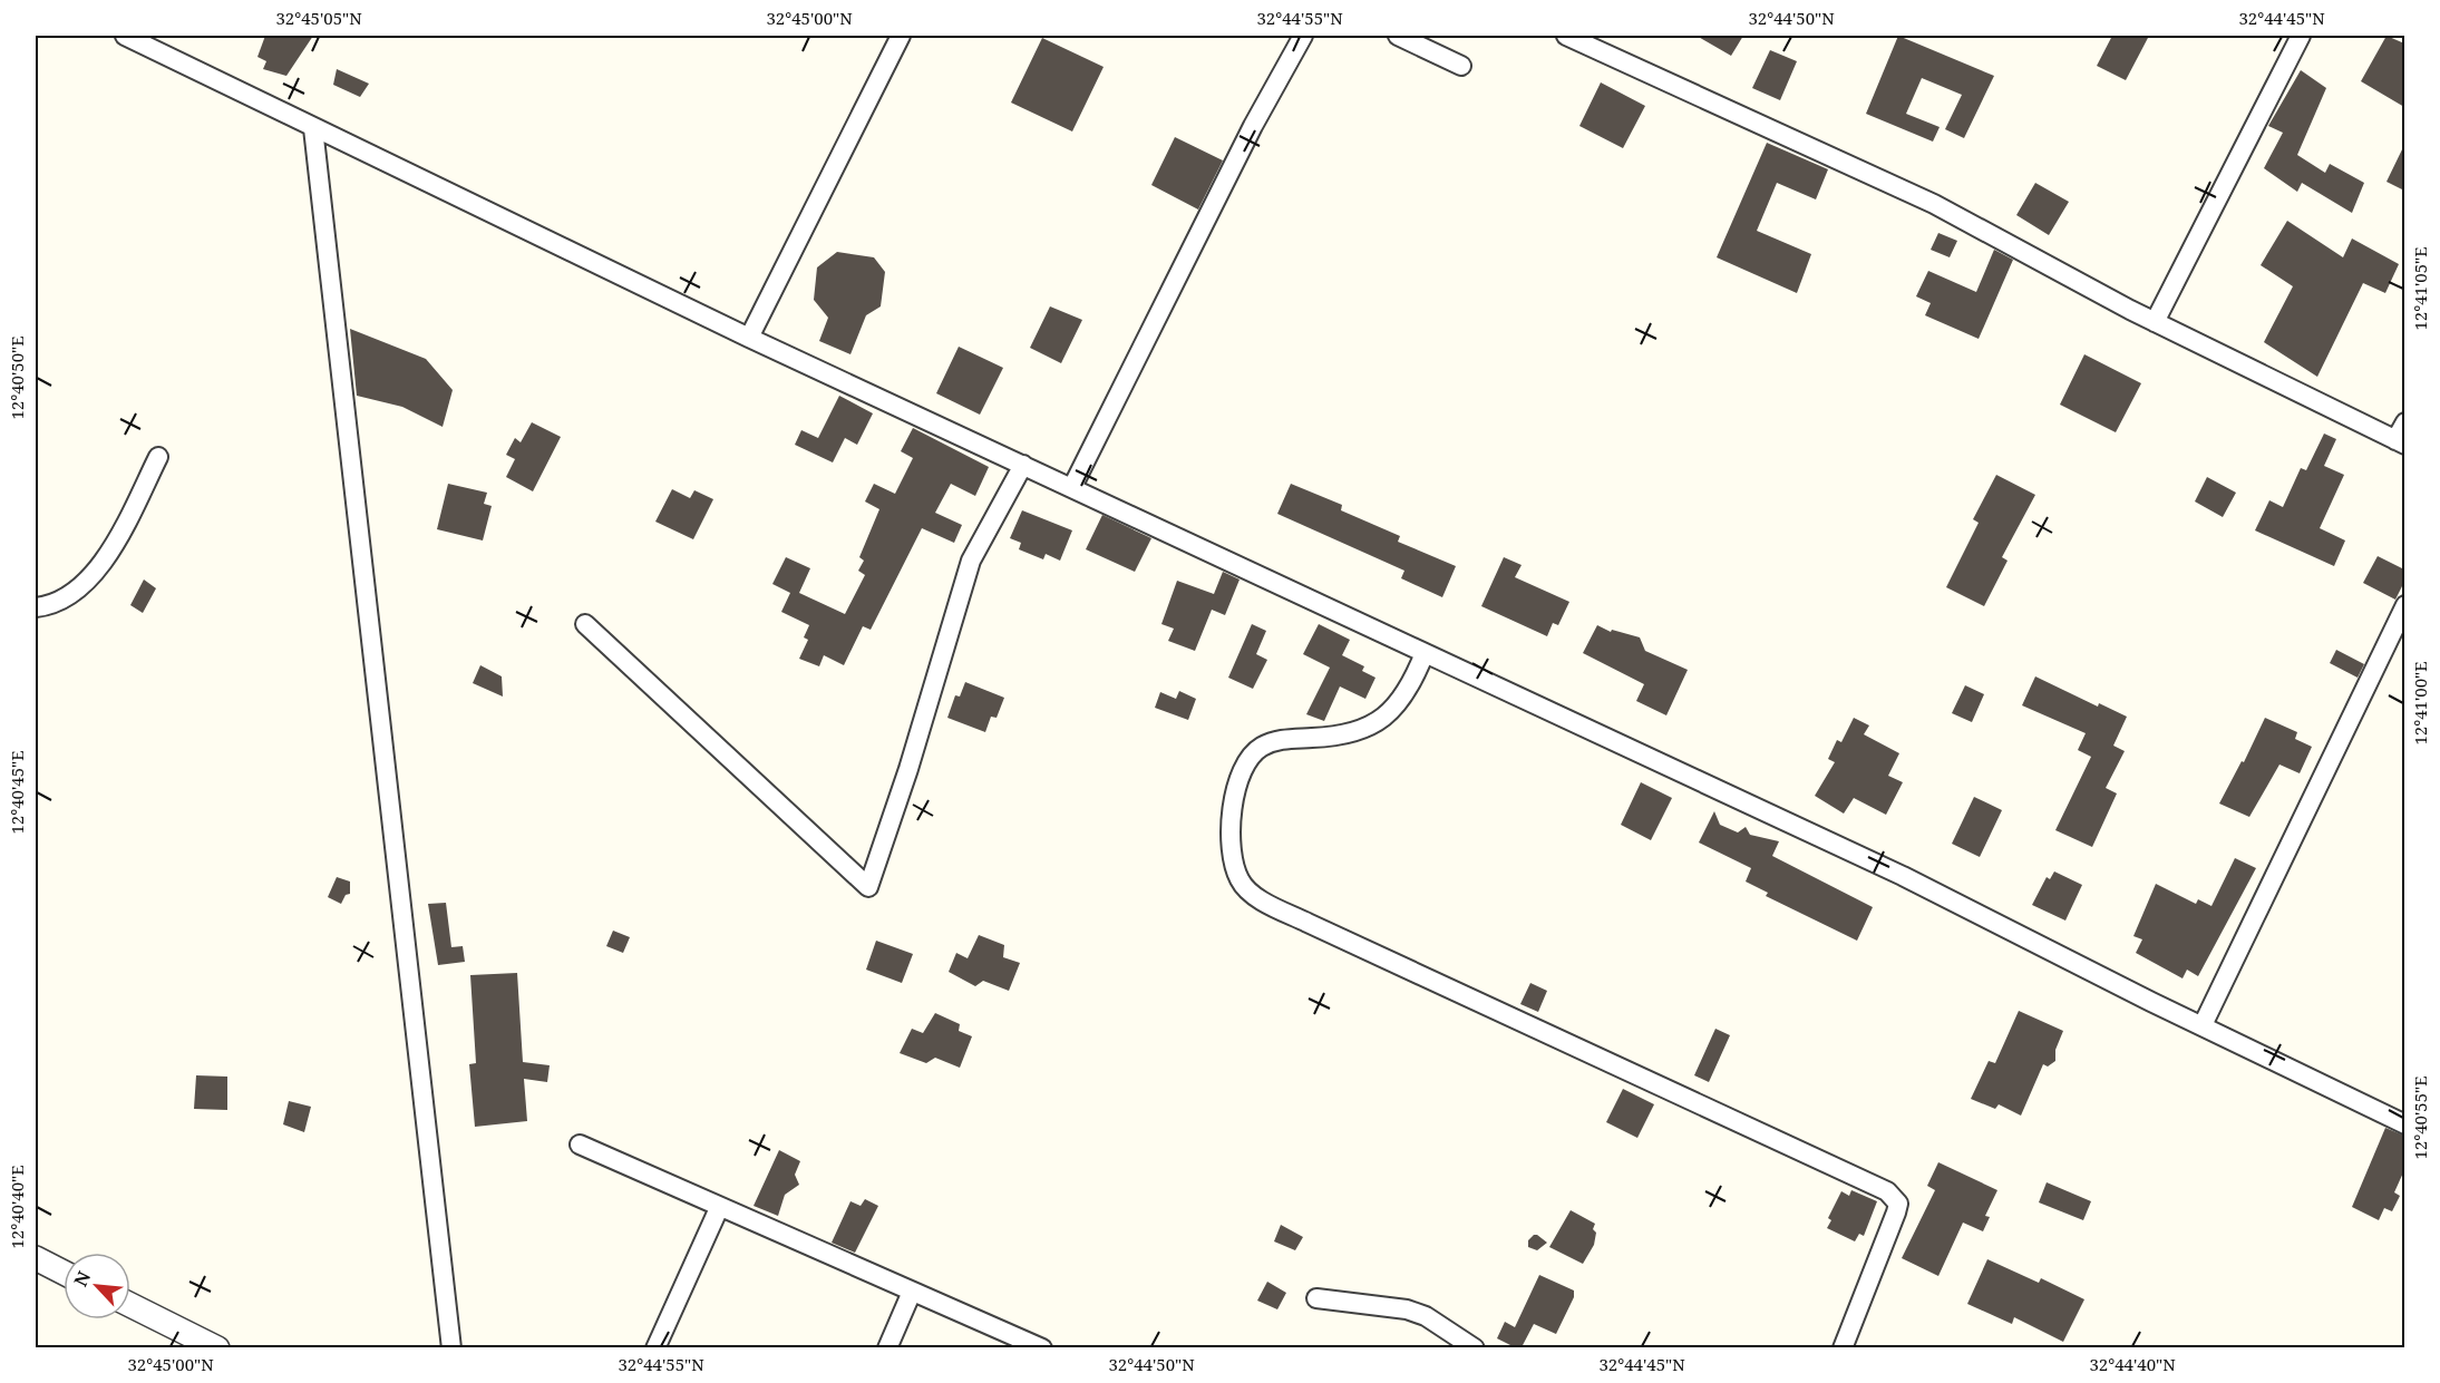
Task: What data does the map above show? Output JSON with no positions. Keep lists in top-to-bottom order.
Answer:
{
  "north": "top left",
  "coordinates": [
    "32°45'05\"N",
    "32°45'00\"N",
    "32°44'55\"N",
    "32°44'50\"N",
    "32°44'45\"N",
    "12°41'05\"E",
    "12°40'50\"E",
    "12°41'00\"E",
    "12°40'45\"E",
    "12°40'55\"E",
    "12°40'40\"E",
    "32°44'40\"N"
  ]
}
